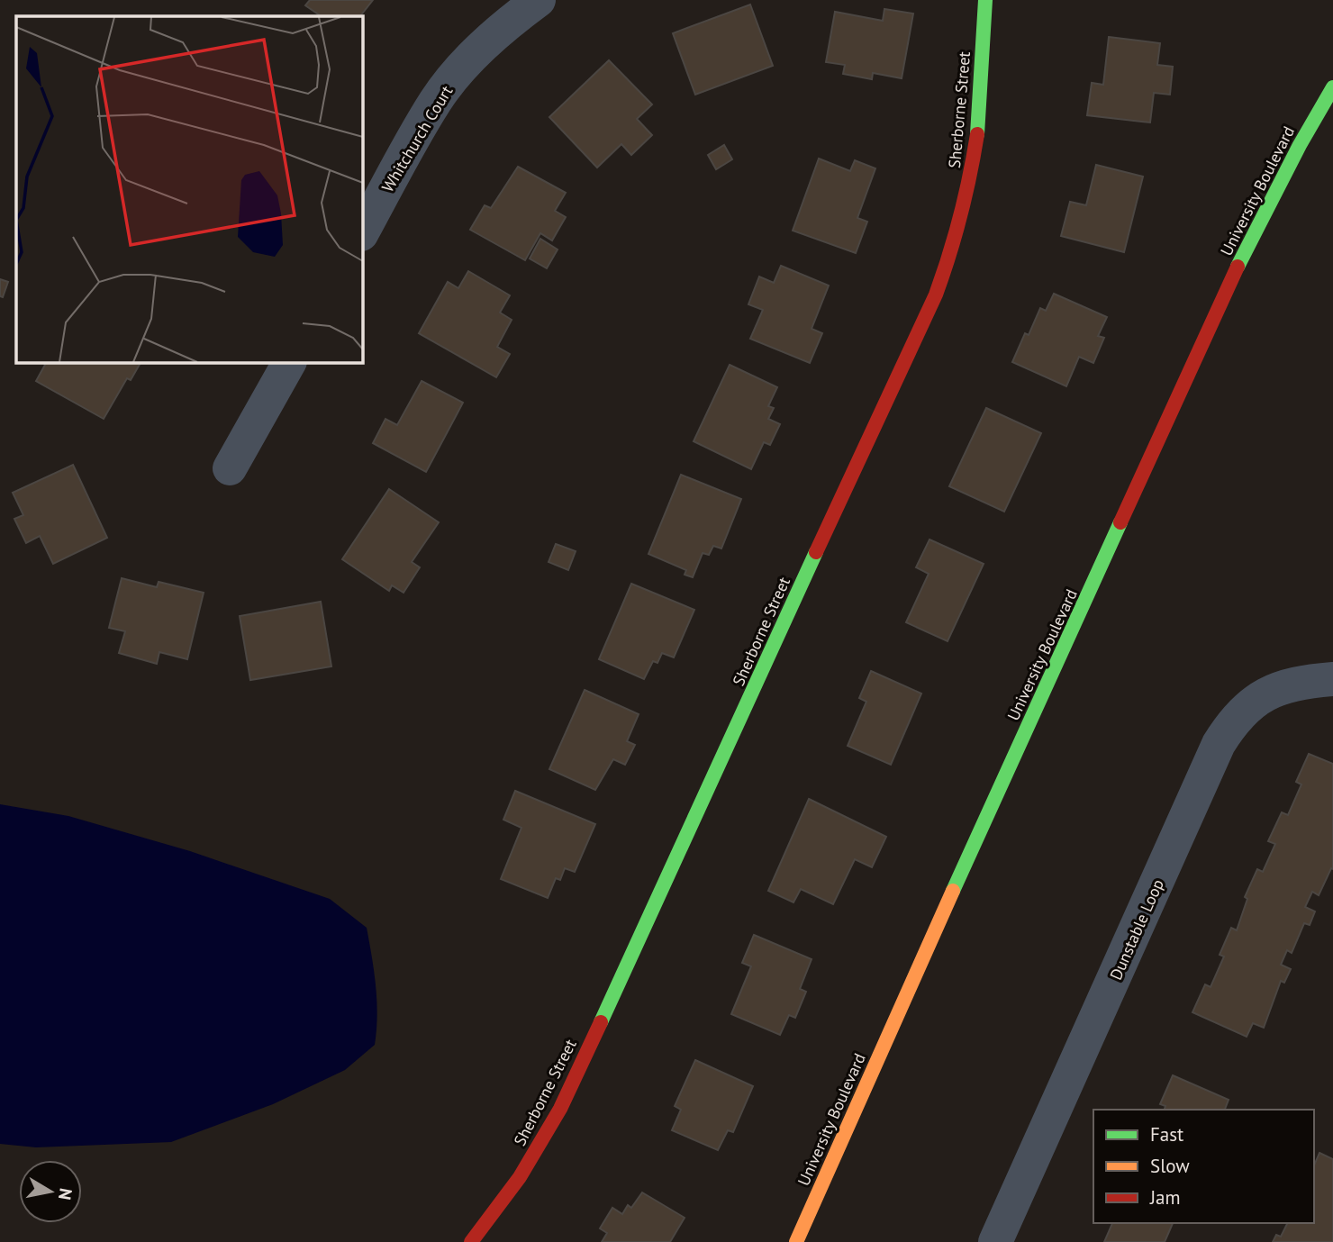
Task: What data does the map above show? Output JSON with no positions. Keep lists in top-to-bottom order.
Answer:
{
  "streets": {
    "street": [
      "Sherborne Street",
      "Whitchurch Court",
      "University Boulevard",
      "Dunstable Loop"
    ]
  },
  "legend": ["Fast", "Slow", "Jam"],
  "north": "right"
}
